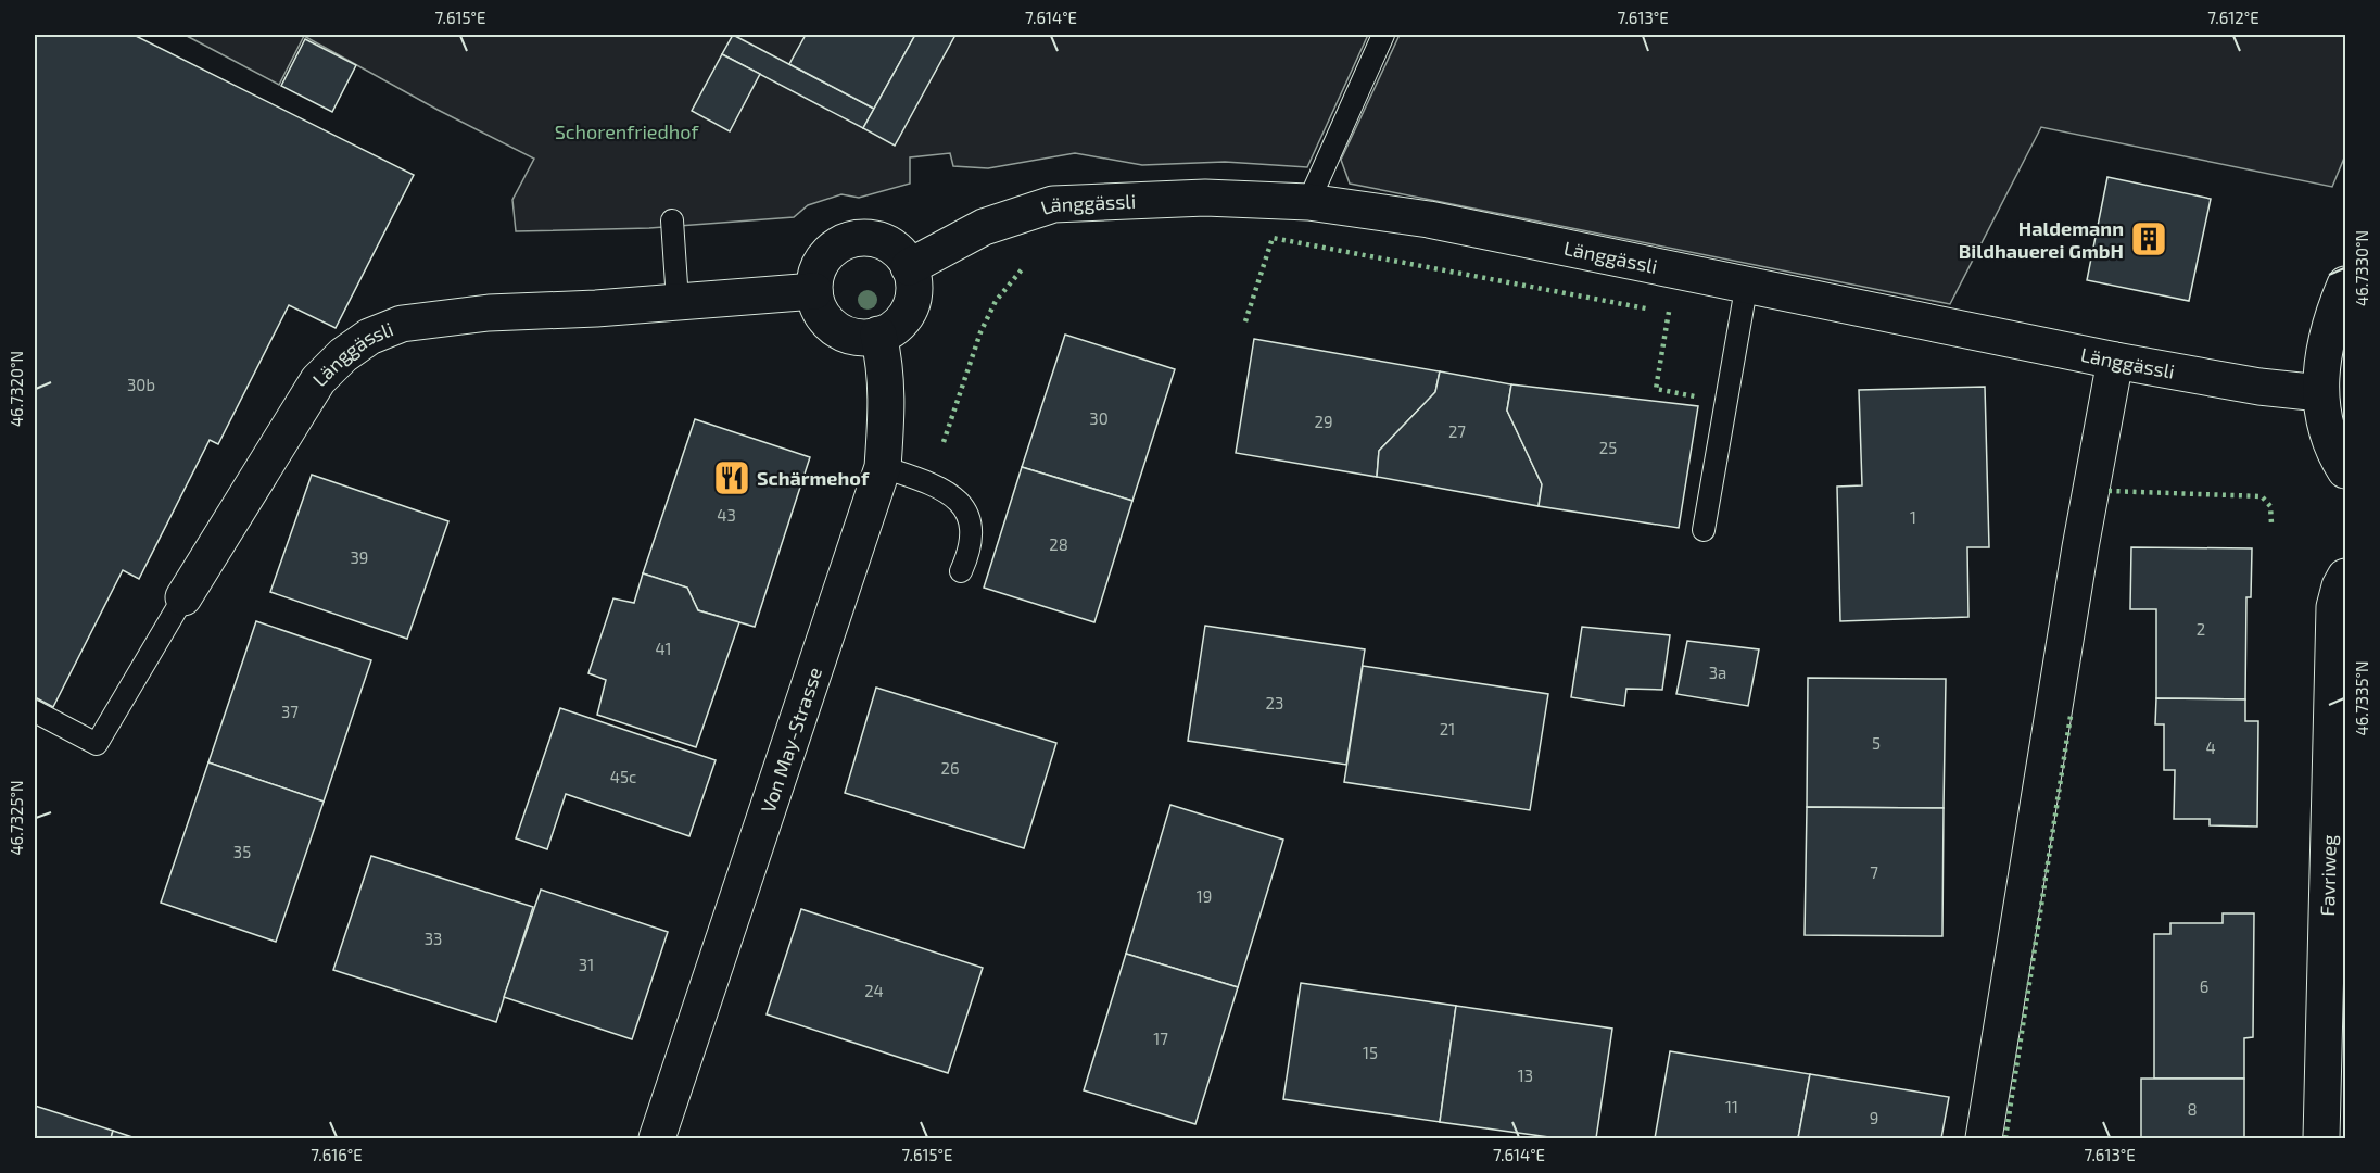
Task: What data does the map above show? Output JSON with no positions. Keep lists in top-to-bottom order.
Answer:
{
  "streets": {
    "street": ["Länggässli", "Von May-Strasse", "Favriweg"]
  },
  "crossings": [
    ["Länggässli", "Von May-Strasse"]
  ],
  "parks": ["Schorenfriedhof"],
  "places": {
    "building": ["Haldemann Bildhauerei GmbH"],
    "restaurant": ["Schärmehof"]
  },
  "house_numbers": [
    "30b",
    "30",
    "29",
    "27",
    "25",
    "43",
    "1",
    "28",
    "39",
    "2",
    "41",
    "3a",
    "23",
    "37",
    "21",
    "5",
    "4",
    "26",
    "45c",
    "35",
    "7",
    "19",
    "33",
    "31",
    "6",
    "24",
    "17",
    "15",
    "13",
    "11",
    "8",
    "9"
  ],
  "coordinates": [
    "7.615°E",
    "7.614°E",
    "7.613°E",
    "7.612°E",
    "46.7330°N",
    "46.7320°N",
    "46.7335°N",
    "46.7325°N",
    "7.616°E"
  ]
}
